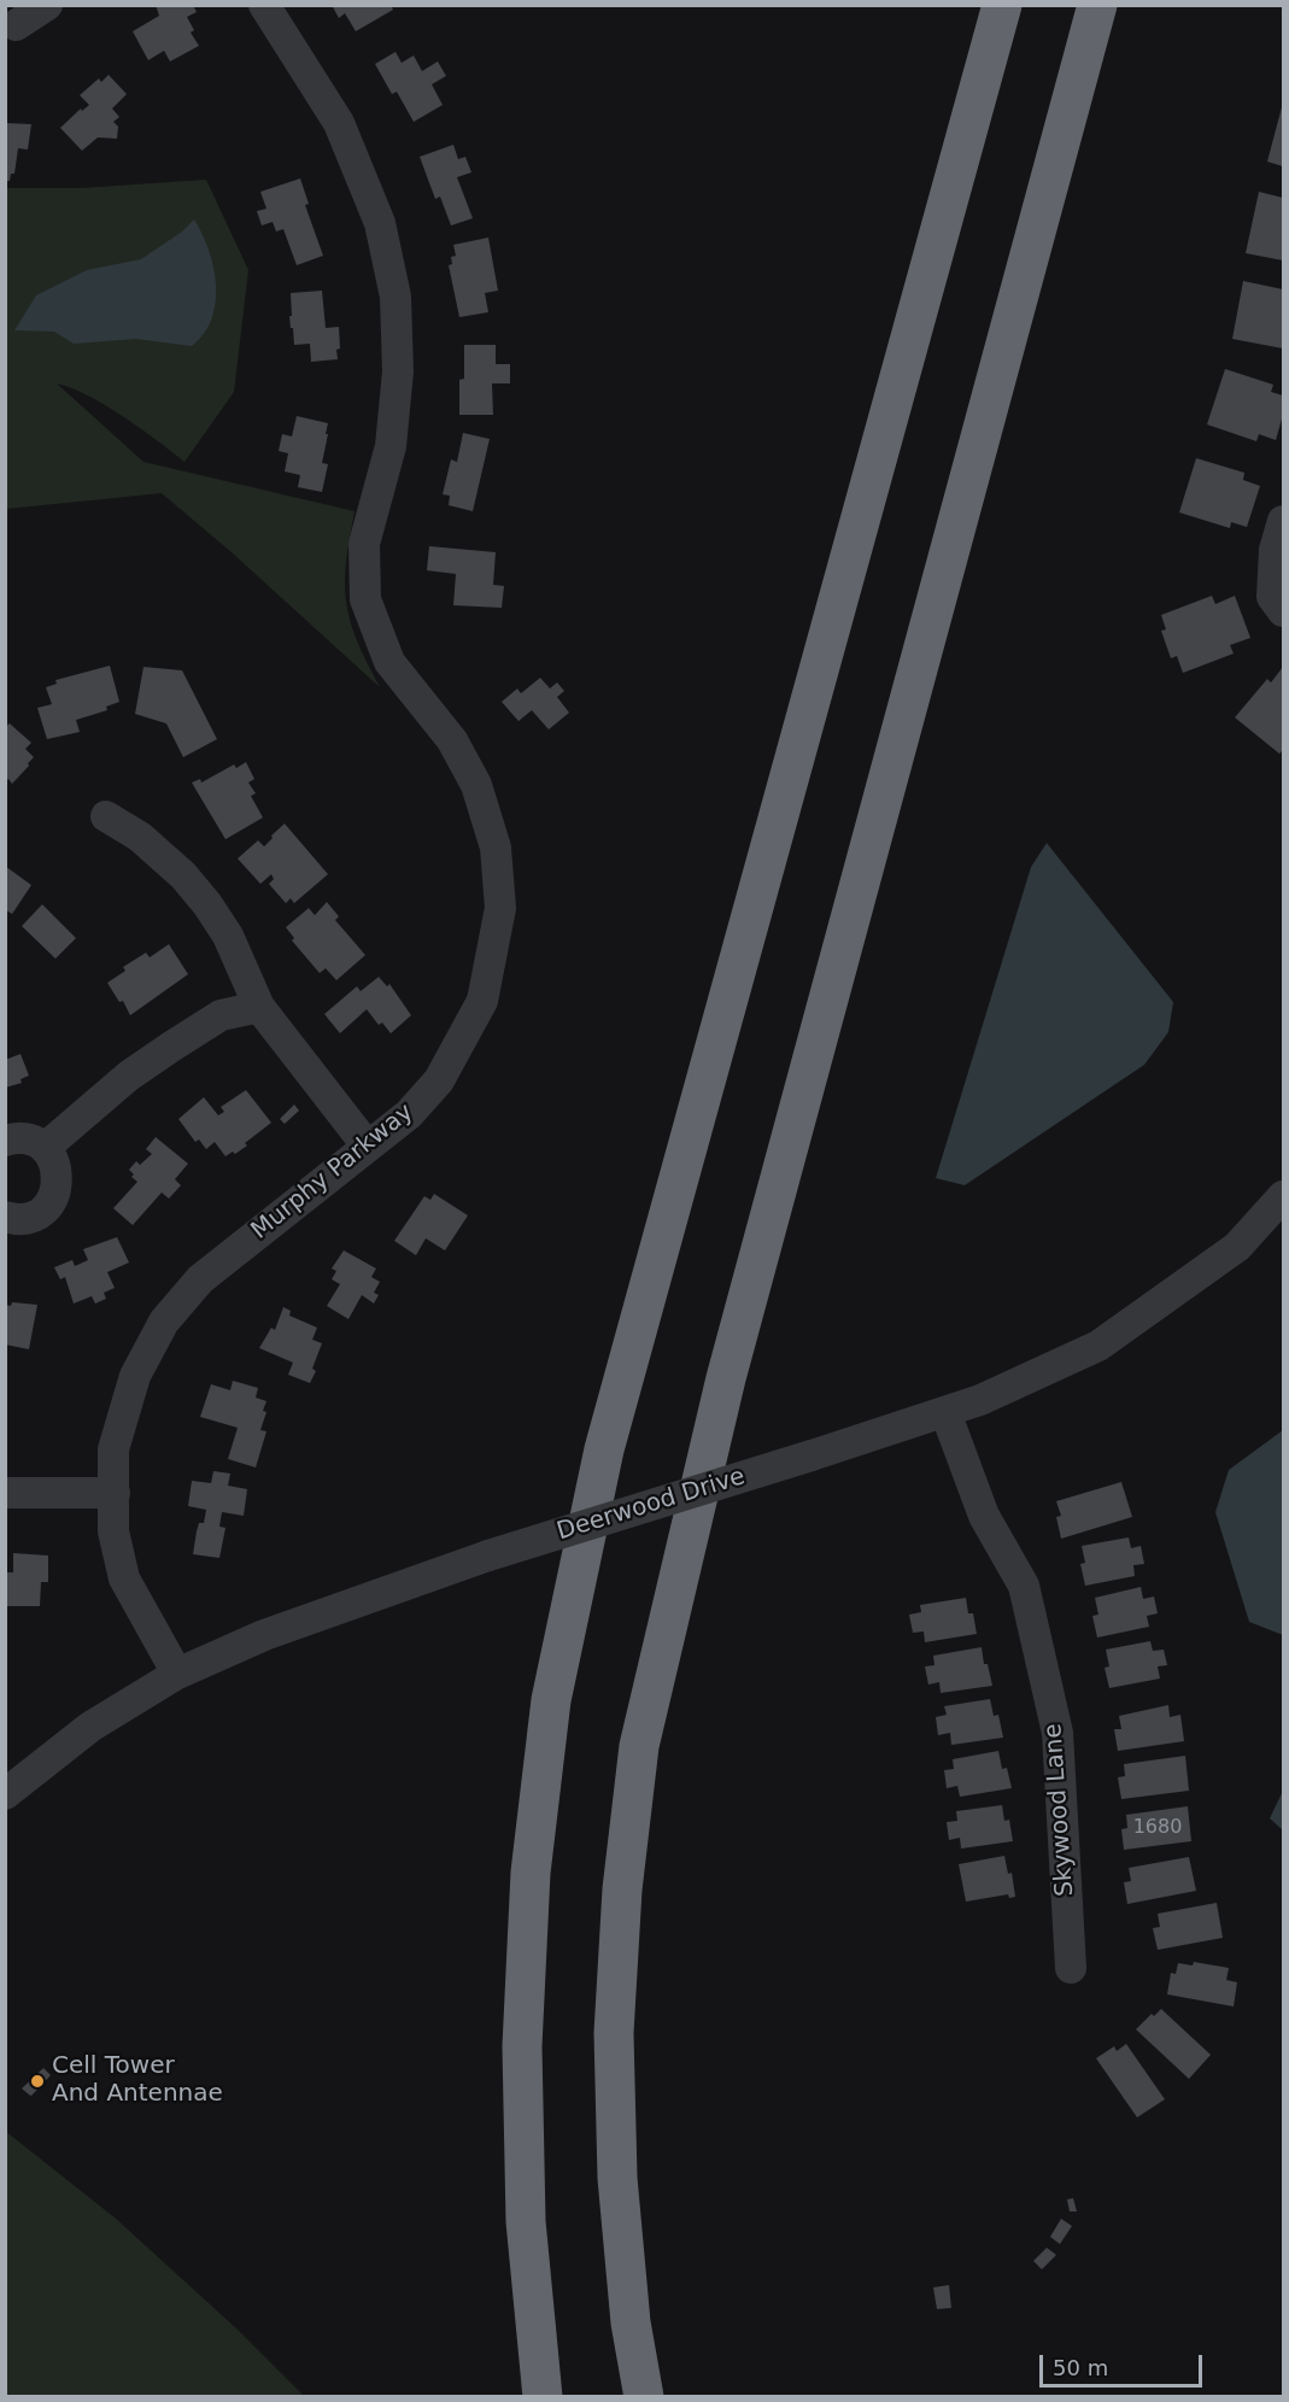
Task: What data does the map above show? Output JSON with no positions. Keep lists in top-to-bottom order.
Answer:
{
  "streets": {
    "street": ["Murphy Parkway", "Deerwood Drive", "Skywood Lane"]
  },
  "crossings": [
    ["Murphy Parkway", "Deerwood Drive"],
    ["Deerwood Drive", "Skywood Lane"]
  ],
  "places": ["Cell Tower And Antennae"],
  "house_numbers": ["1680"],
  "scale_bar": "50 m"
}
